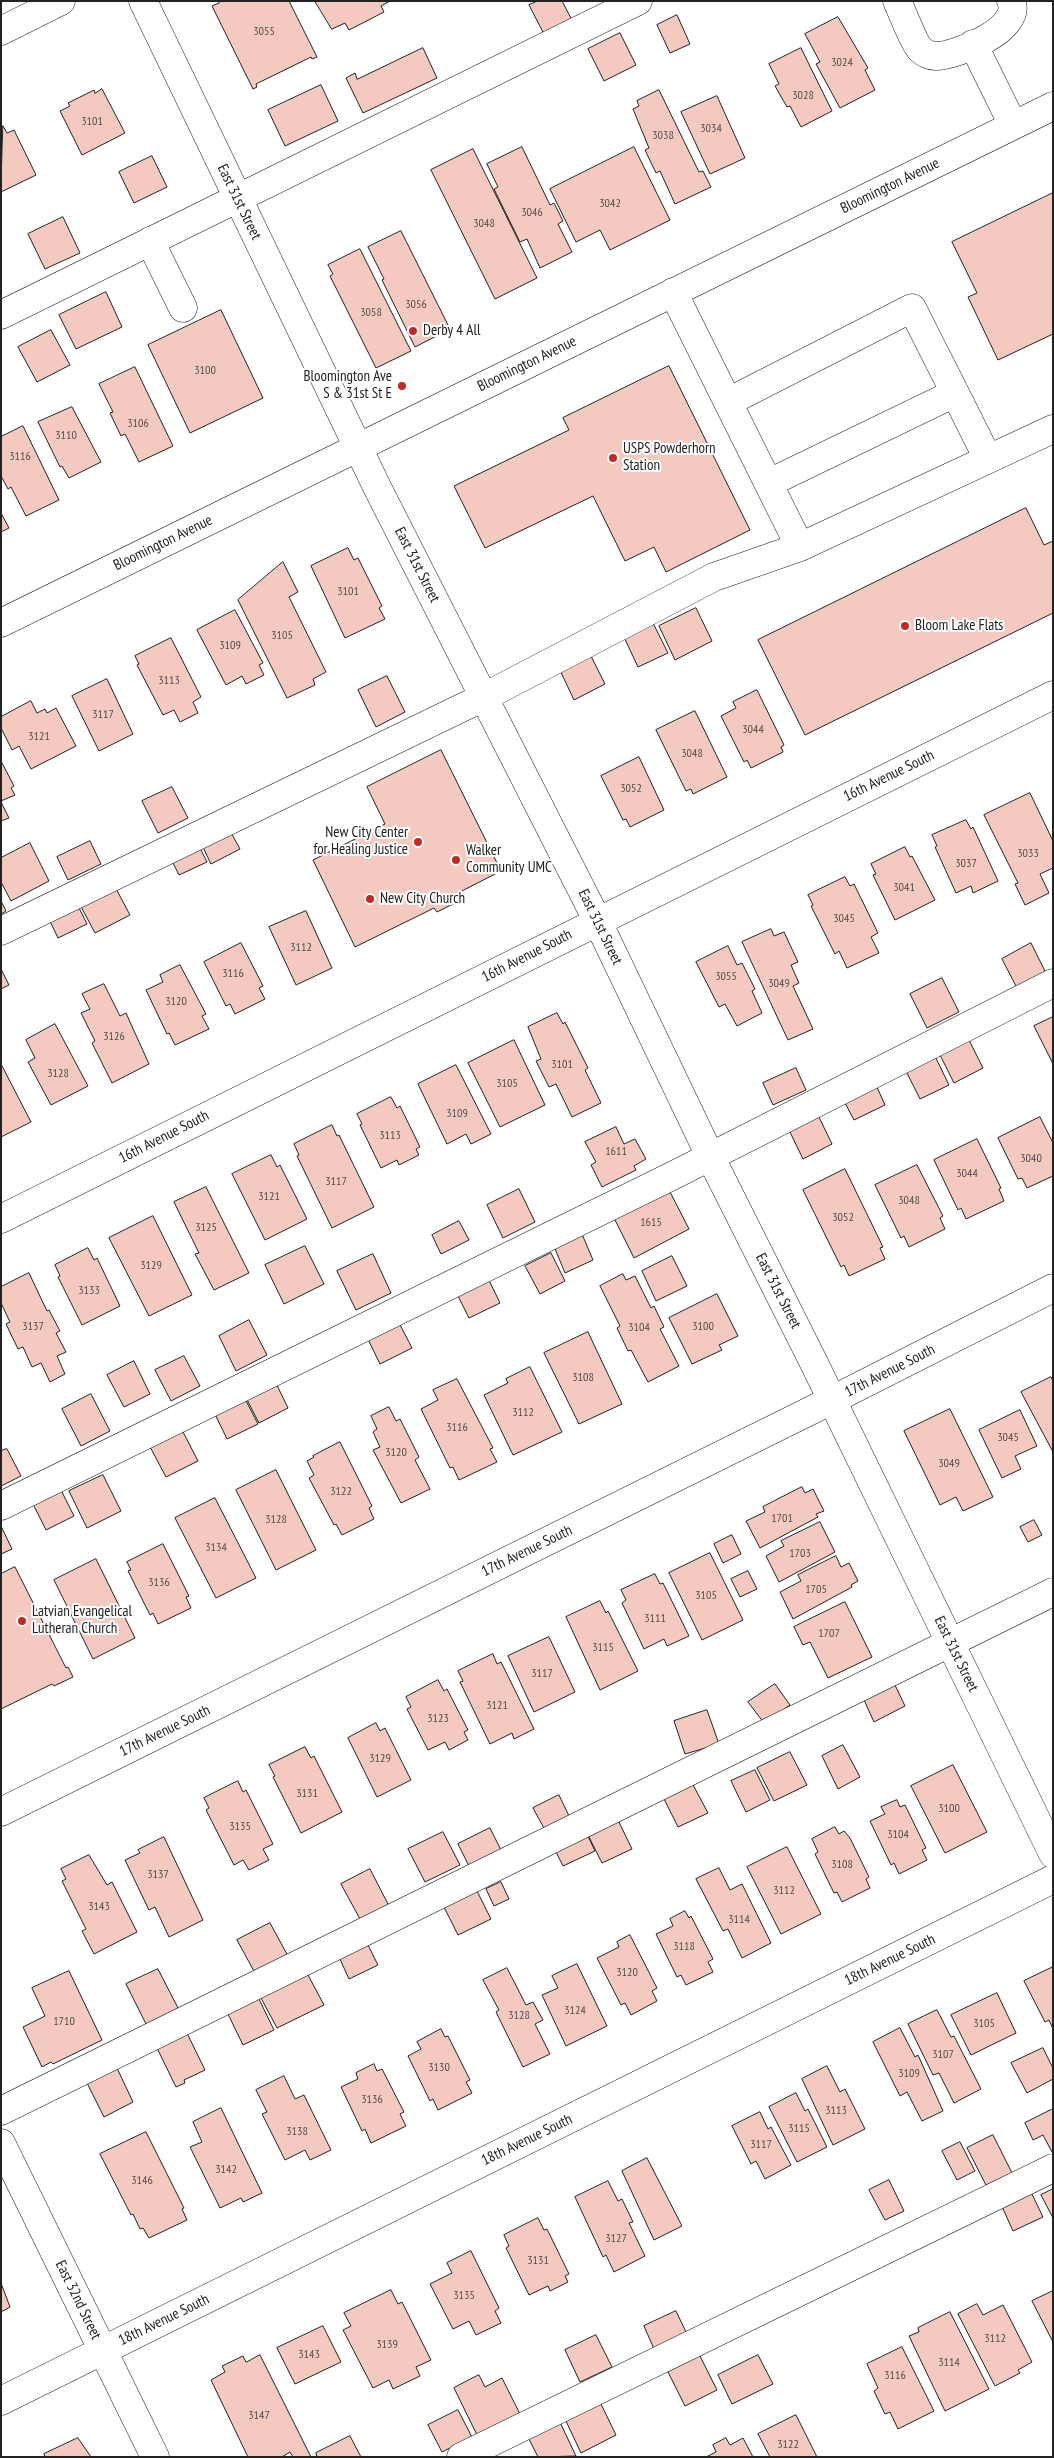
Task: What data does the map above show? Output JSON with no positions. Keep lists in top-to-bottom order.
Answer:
{
  "streets": {
    "street": [
      "Bloomington Avenue",
      "East 31st Street",
      "16th Avenue South",
      "17th Avenue South",
      "18th Avenue South",
      "East 32nd Street"
    ]
  },
  "crossings": [
    ["Bloomington Avenue", "East 31st Street"],
    ["East 31st Street", "16th Avenue South"],
    ["East 31st Street", "17th Avenue South"],
    ["18th Avenue South", "East 32nd Street"]
  ],
  "places": [
    "Derby 4 All",
    "Bloomington Ave S & 31st St E",
    "USPS Powderhorn Station",
    "Bloom Lake Flats",
    "New City Center for Healing Justice",
    "Walker Community UMC",
    "New City Church",
    "Latvian Evangelical Lutheran Church"
  ],
  "house_numbers": [
    "3055",
    "3024",
    "3028",
    "3101",
    "3034",
    "3038",
    "3042",
    "3046",
    "3048",
    "3056",
    "3058",
    "3100",
    "3106",
    "3110",
    "3116",
    "3101",
    "3105",
    "3109",
    "3113",
    "3117",
    "3044",
    "3121",
    "3048",
    "3052",
    "3033",
    "3037",
    "3041",
    "3045",
    "3112",
    "3116",
    "3055",
    "3049",
    "3120",
    "3126",
    "3101",
    "3128",
    "3105",
    "3109",
    "3113",
    "1611",
    "3040",
    "3044",
    "3117",
    "3121",
    "3048",
    "3052",
    "1615",
    "3125",
    "3129",
    "3133",
    "3137",
    "3100",
    "3104",
    "3108",
    "3112",
    "3116",
    "3045",
    "3120",
    "3049",
    "3122",
    "1701",
    "3128",
    "3134",
    "1703",
    "3136",
    "1705",
    "3105",
    "3111",
    "1707",
    "3115",
    "3117",
    "3121",
    "3123",
    "3129",
    "3131",
    "3100",
    "3135",
    "3104",
    "3108",
    "3137",
    "3112",
    "3143",
    "3114",
    "3118",
    "3120",
    "3124",
    "3128",
    "1710",
    "3105",
    "3107",
    "3130",
    "3109",
    "3136",
    "3113",
    "3115",
    "3138",
    "3117",
    "3142",
    "3146",
    "3127",
    "3131",
    "3135",
    "3112",
    "3139",
    "3143",
    "3114",
    "3116",
    "3147",
    "3122"
  ]
}
